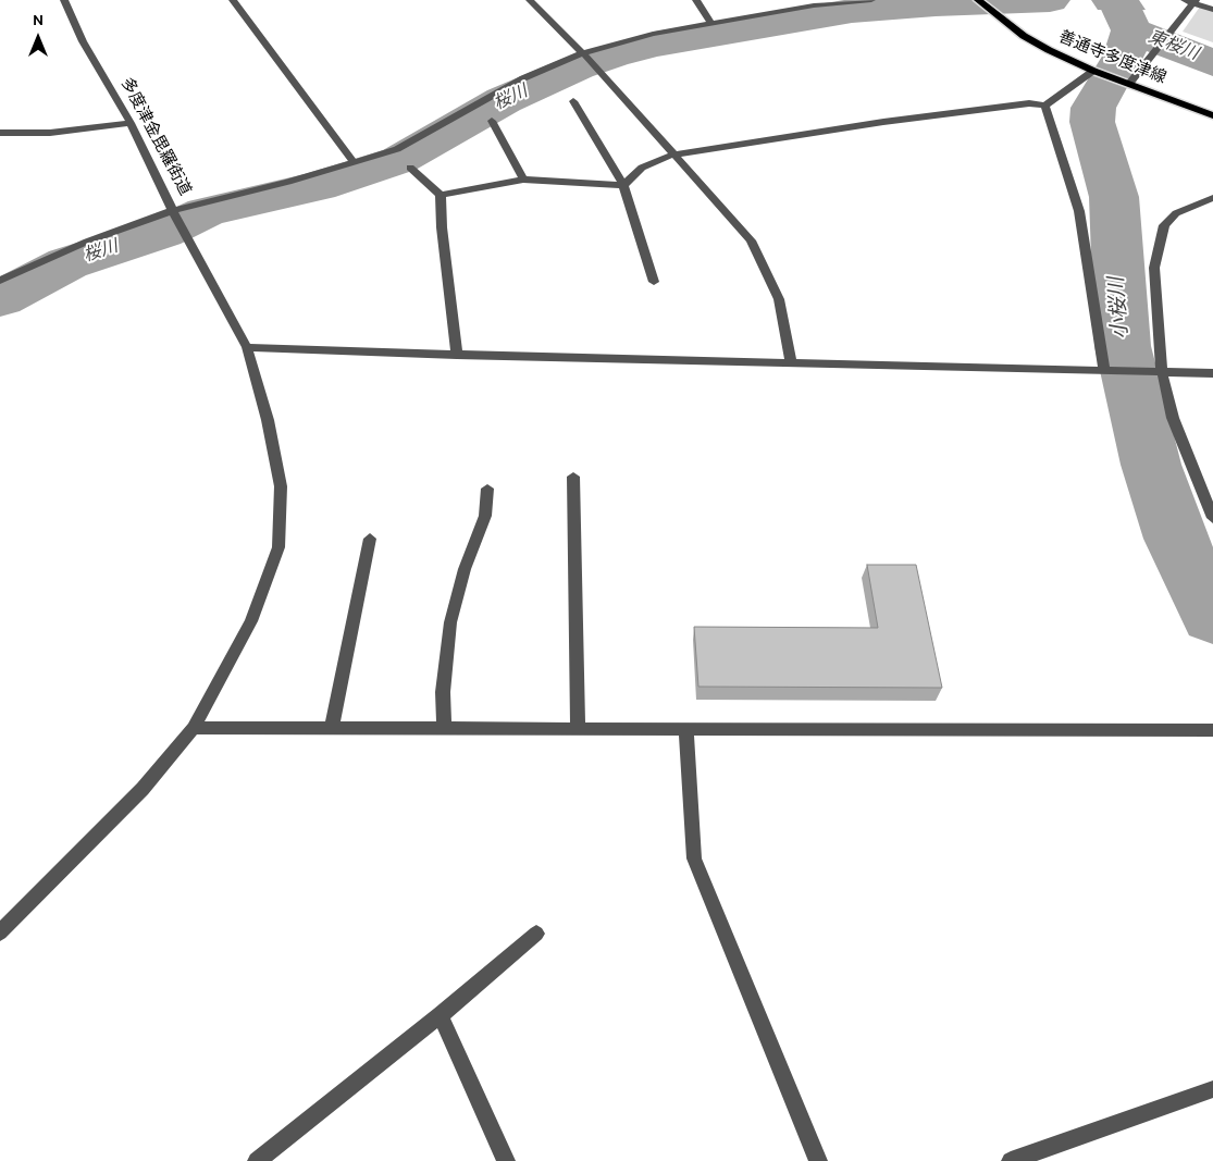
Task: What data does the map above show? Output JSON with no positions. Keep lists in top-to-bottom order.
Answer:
{
  "streets": {
    "main road": ["善通寺多度津線"],
    "street": ["多度津金毘羅街道"]
  },
  "water": ["東桜川", "桜川", "小桜川"],
  "north": "top"
}
